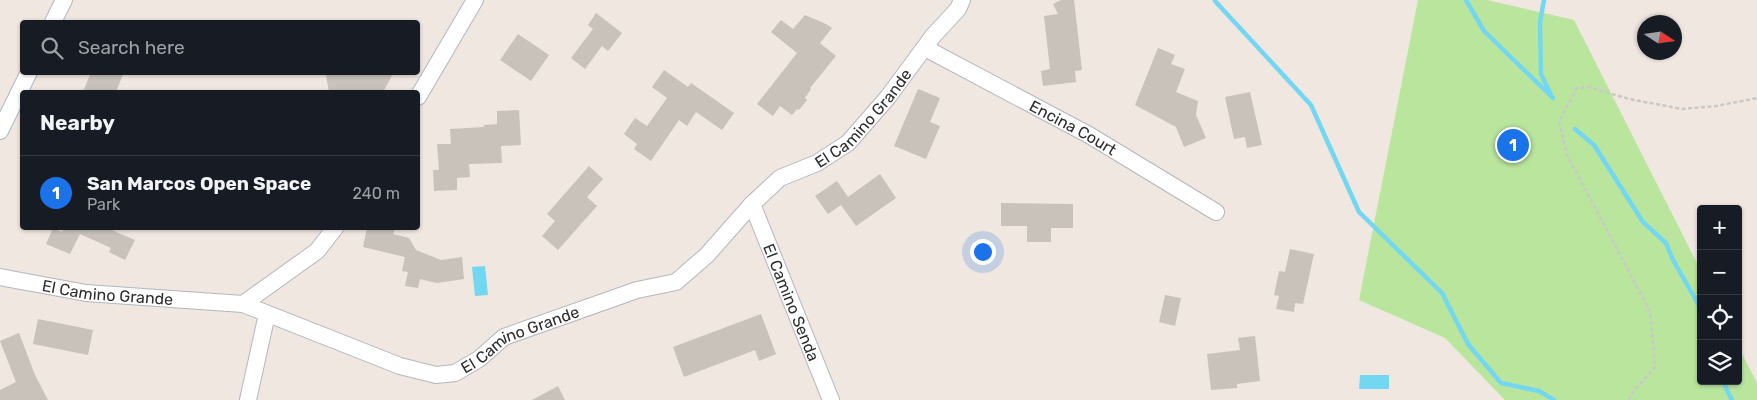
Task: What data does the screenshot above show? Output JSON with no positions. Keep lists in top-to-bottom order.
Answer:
{
  "streets": {
    "street": ["El Camino Grande", "Encina Court", "El Camino Senda"]
  },
  "crossings": [
    ["El Camino Grande", "Encina Court"],
    ["El Camino Grande", "El Camino Senda"]
  ],
  "north": "right",
  "page": {
    "search": "Search here",
    "heading": "Nearby",
    "pins": "1",
    "list": [
      {
        "mark": "1",
        "name": "San Marcos Open Space",
        "note": "Park",
        "value": "240 m"
      }
    ],
    "map_buttons": ["+", "−"]
  }
}
